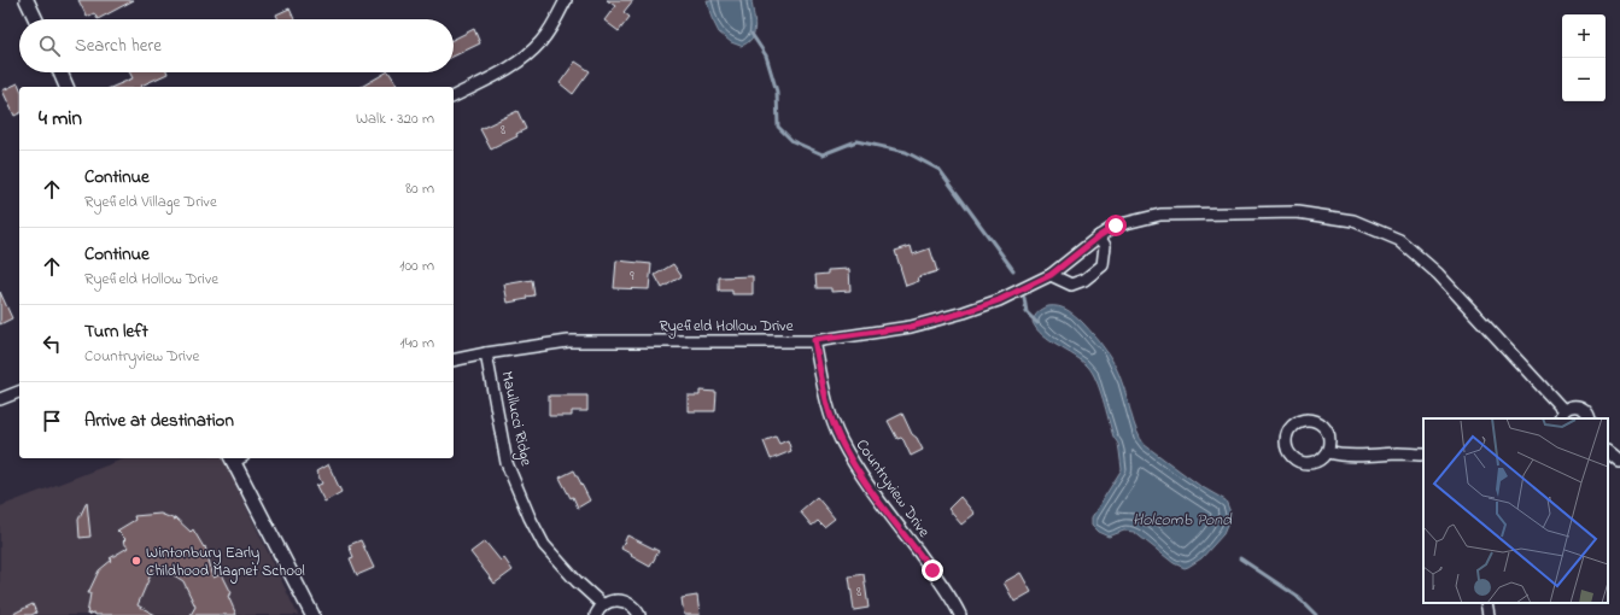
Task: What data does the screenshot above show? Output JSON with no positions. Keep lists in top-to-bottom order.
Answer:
{
  "streets": {
    "street": ["Ryefield Hollow Drive", "Maullucci Ridge", "Countryview Drive"]
  },
  "crossings": [
    ["Ryefield Hollow Drive", "Maullucci Ridge"],
    ["Ryefield Hollow Drive", "Countryview Drive"]
  ],
  "water": ["Holcomb Pond"],
  "places": ["Wintonbury Early Childhood Magnet School"],
  "house_numbers": ["8", "9", "8"],
  "page": {
    "map_buttons": ["+", "−"],
    "search": "Search here",
    "heading": ["4 min", "Walk · 320 m"],
    "list": [
      ["Continue", "Ryefield Village Drive", "80 m"],
      ["Continue", "Ryefield Hollow Drive", "100 m"],
      ["Turn left", "Countryview Drive", "140 m"],
      "Arrive at destination"
    ]
  }
}
